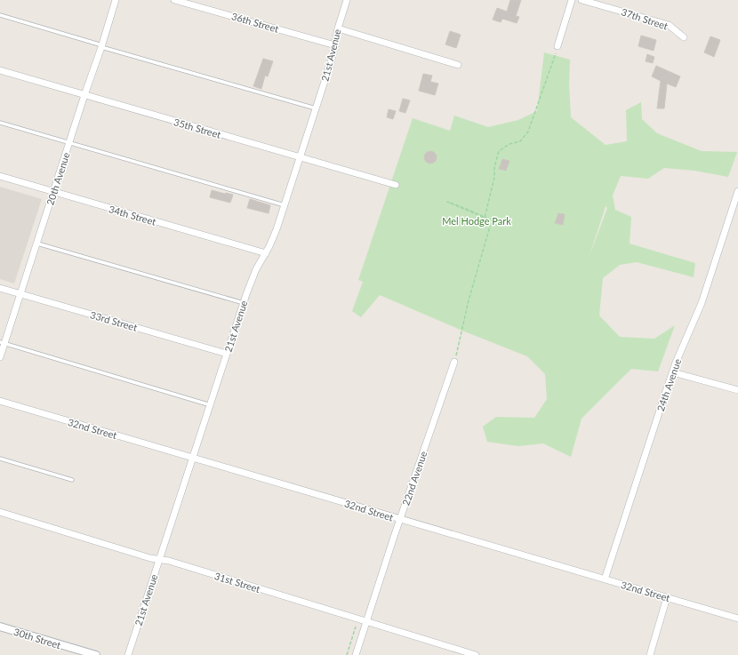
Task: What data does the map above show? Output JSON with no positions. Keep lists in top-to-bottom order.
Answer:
{
  "streets": {
    "street": [
      "37th Street",
      "36th Street",
      "21st Avenue",
      "35th Street",
      "20th Avenue",
      "34th Street",
      "33rd Street",
      "24th Avenue",
      "32nd Street",
      "22nd Avenue",
      "31st Street",
      "30th Street"
    ]
  },
  "crossings": [
    ["36th Street", "21st Avenue"],
    ["21st Avenue", "35th Street"],
    ["21st Avenue", "34th Street"],
    ["21st Avenue", "33rd Street"],
    ["21st Avenue", "32nd Street"],
    ["21st Avenue", "31st Street"],
    ["35th Street", "20th Avenue"],
    ["20th Avenue", "34th Street"],
    ["20th Avenue", "33rd Street"],
    ["24th Avenue", "32nd Street"],
    ["32nd Street", "22nd Avenue"],
    ["22nd Avenue", "31st Street"]
  ],
  "parks": ["Mel Hodge Park"]
}
